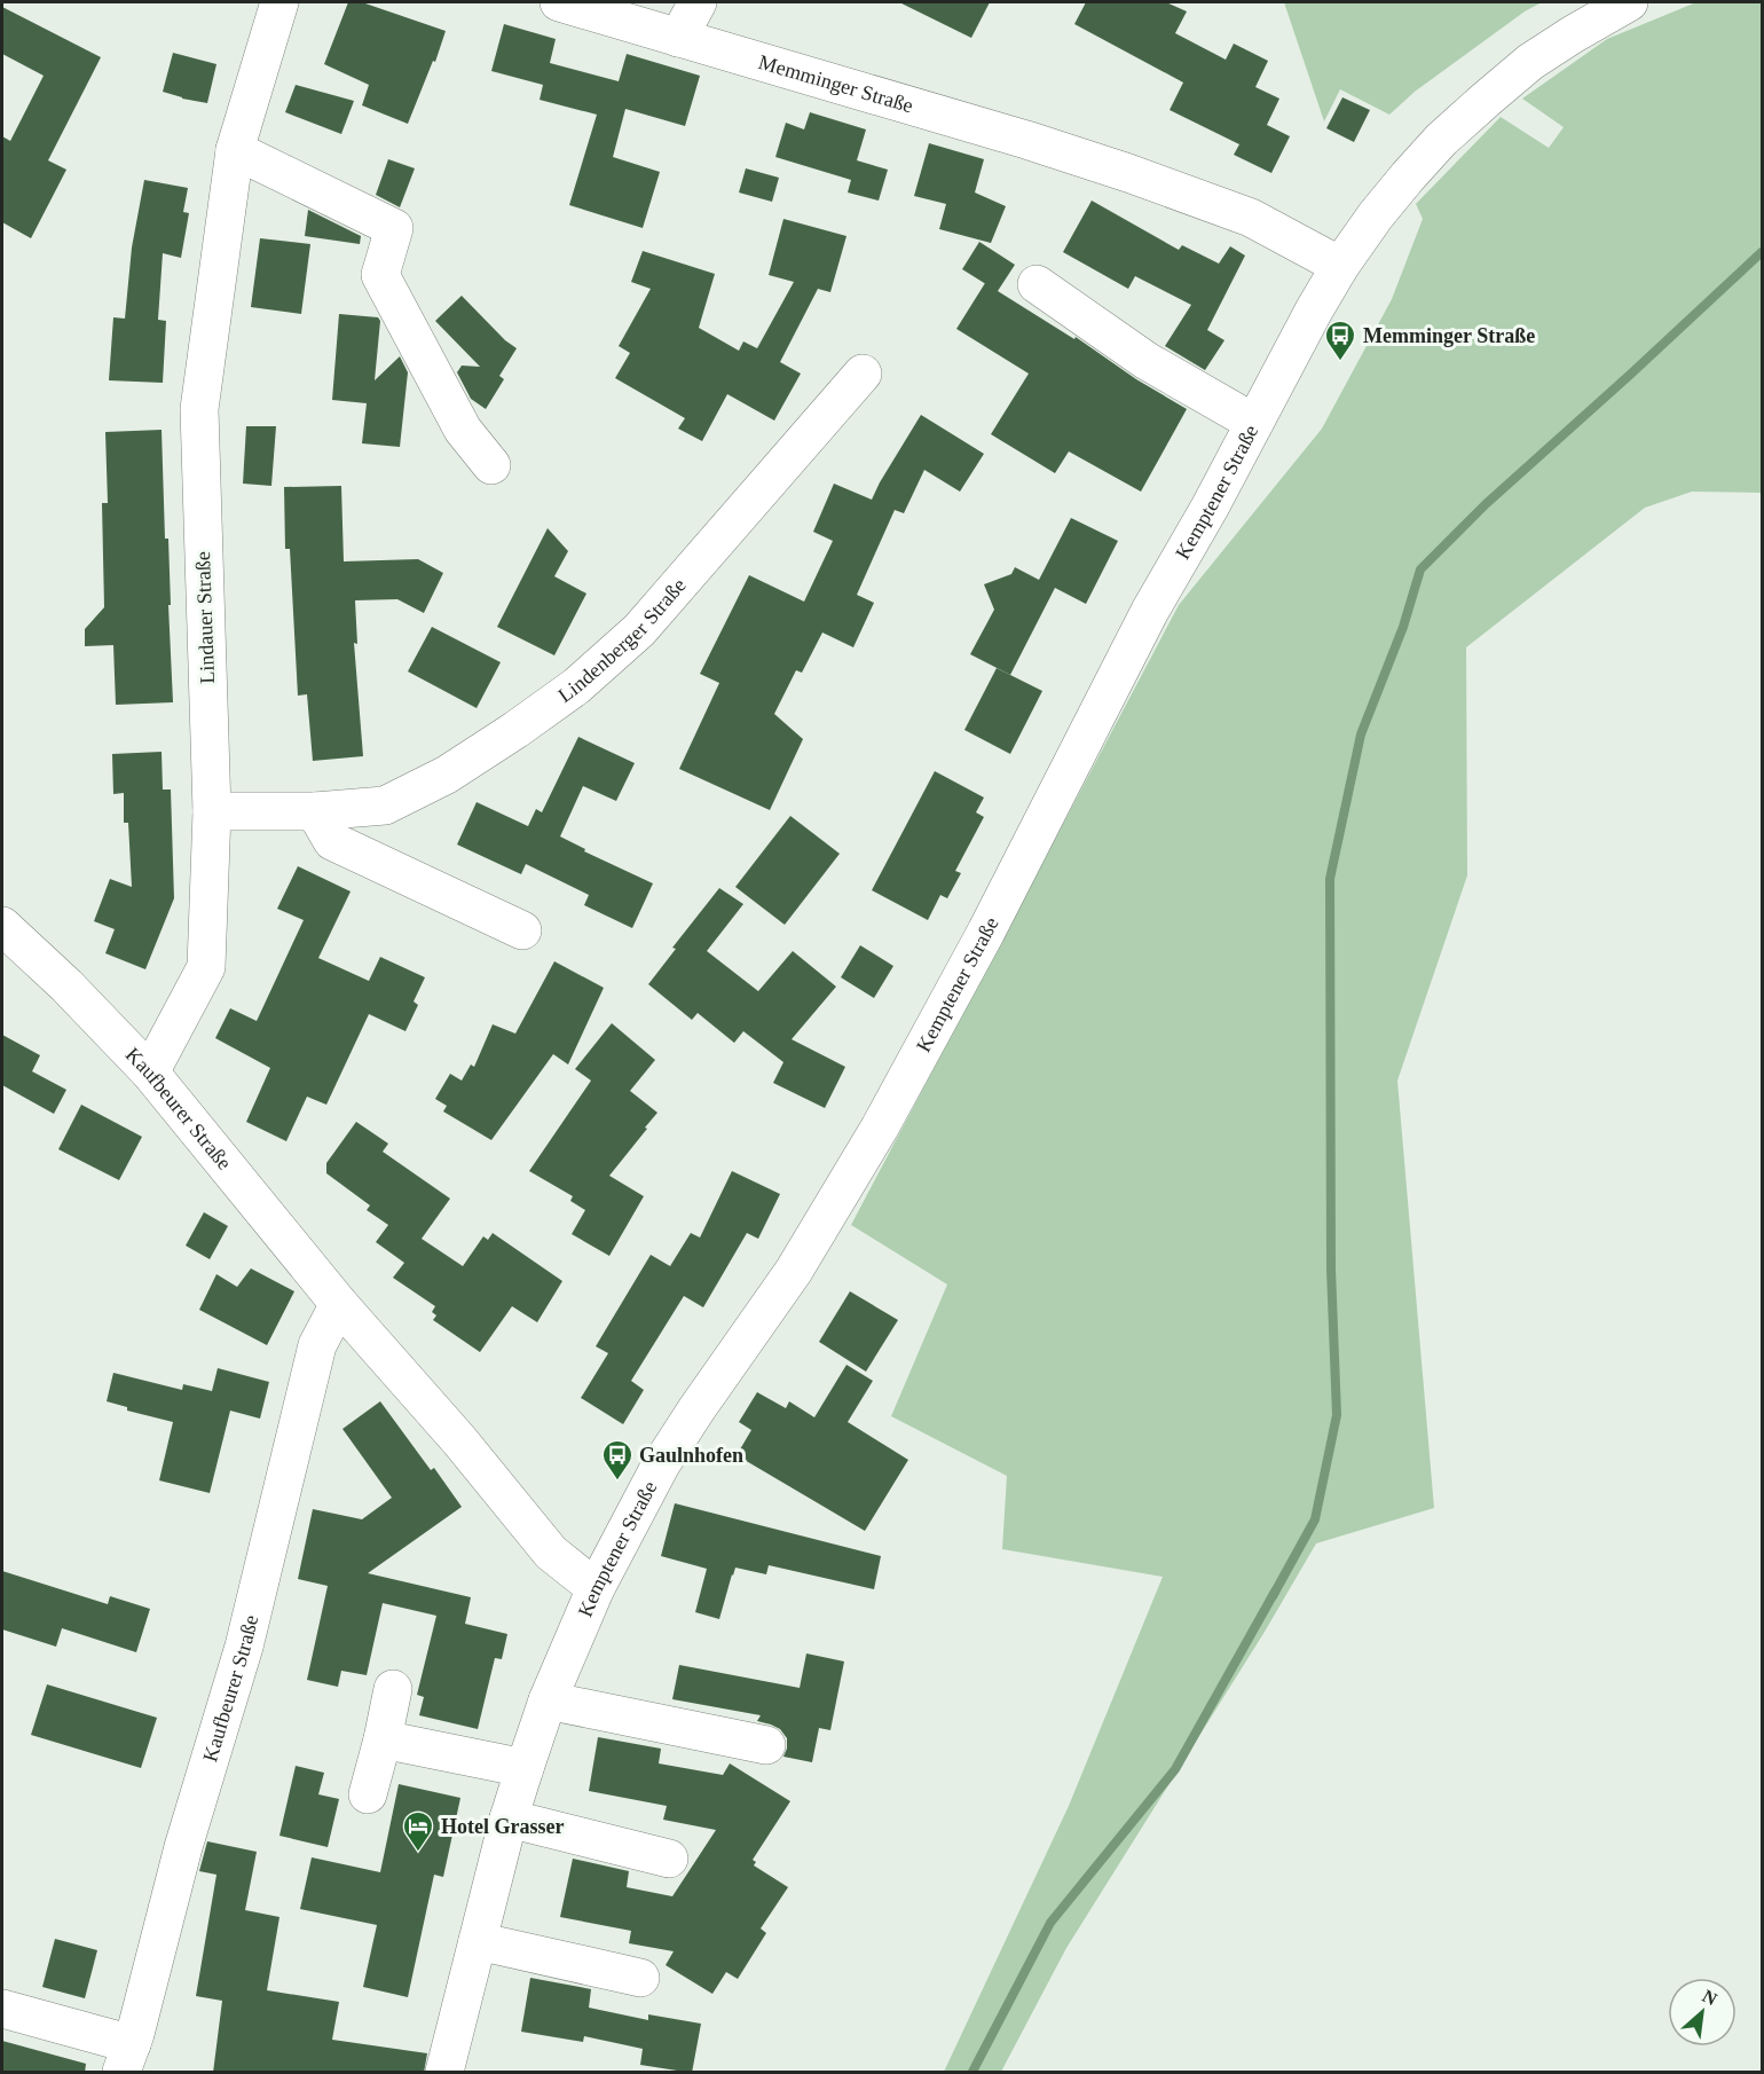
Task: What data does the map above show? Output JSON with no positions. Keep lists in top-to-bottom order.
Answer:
{
  "streets": {
    "street": [
      "Memminger Straße",
      "Kemptener Straße",
      "Lindauer Straße",
      "Lindenberger Straße",
      "Kaufbeurer Straße"
    ]
  },
  "crossings": [
    ["Memminger Straße", "Kemptener Straße"],
    ["Kemptener Straße", "Kaufbeurer Straße"],
    ["Lindauer Straße", "Lindenberger Straße"],
    ["Lindauer Straße", "Kaufbeurer Straße"]
  ],
  "places": {
    "bus stop": ["Memminger Straße", "Gaulnhofen"],
    "hotel": ["Hotel Grasser"]
  },
  "north": "top right"
}
